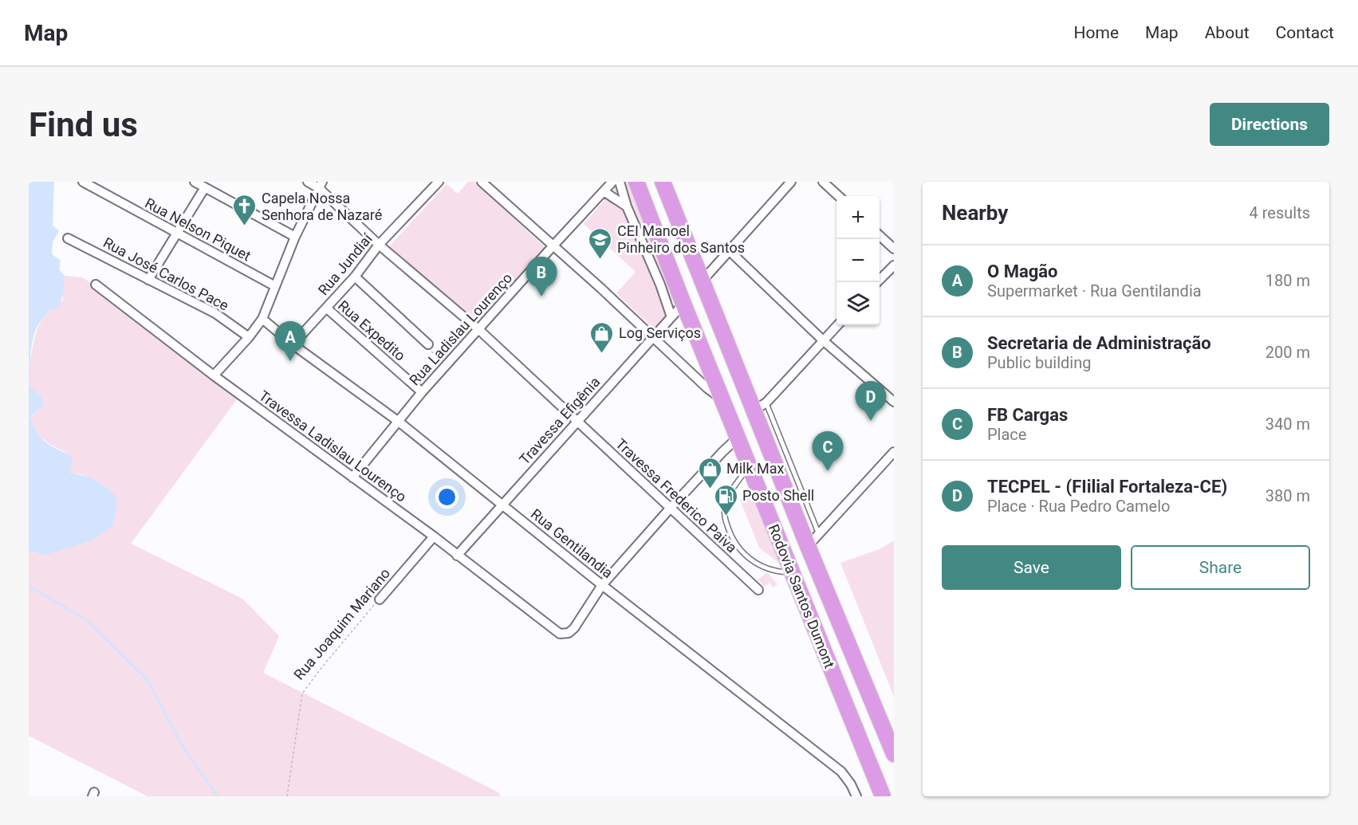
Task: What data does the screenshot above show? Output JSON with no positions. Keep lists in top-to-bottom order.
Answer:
{
  "streets": {
    "highway": ["Rodovia Santos Dumont"],
    "street": [
      "Rua Nelson Piquet",
      "Rua Jundiaí",
      "Rua José Carlos Pace",
      "Rua Ladislau Lourenço",
      "Rua Expedito",
      "Travessa Efigênia",
      "Travessa Ladislau Lourenço",
      "Travessa Frederico Paiva",
      "Rua Gentilandia",
      "Rua Joaquim Mariano"
    ]
  },
  "crossings": [
    ["Rua Jundiaí", "Rua Expedito"],
    ["Rua Jundiaí", "Travessa Frederico Paiva"],
    ["Rua Jundiaí", "Rua Gentilandia"],
    ["Rua Ladislau Lourenço", "Rua Expedito"],
    ["Rua Ladislau Lourenço", "Travessa Ladislau Lourenço"],
    ["Rua Ladislau Lourenço", "Travessa Frederico Paiva"],
    ["Rua Ladislau Lourenço", "Rua Gentilandia"],
    ["Travessa Efigênia", "Travessa Ladislau Lourenço"],
    ["Travessa Efigênia", "Travessa Frederico Paiva"],
    ["Travessa Efigênia", "Rua Gentilandia"],
    ["Travessa Efigênia", "Rodovia Santos Dumont"],
    ["Travessa Ladislau Lourenço", "Rua Gentilandia"],
    ["Travessa Ladislau Lourenço", "Rua Joaquim Mariano"]
  ],
  "places": {
    "church": ["Capela Nossa Senhora de Nazaré"],
    "school or university": ["CEI Manoel Pinheiro dos Santos"],
    "shop": ["Log Serviços", "Milk Max"],
    "fuel station": ["Posto Shell"]
  },
  "page": {
    "header": "Map",
    "nav": [
      "Home",
      "Map",
      "About",
      "Contact"
    ],
    "buttons": [
      "Directions",
      ["Save", "Share"]
    ],
    "title": "Find us",
    "heading": ["Nearby", "4 results"],
    "map_buttons": ["+", "−"],
    "list": [
      {
        "mark": "A",
        "name": "O Magão",
        "note": "Supermarket · Rua Gentilandia",
        "value": "180 m"
      },
      {
        "mark": "B",
        "name": "Secretaria de Administração",
        "note": "Public building",
        "value": "200 m"
      },
      {
        "mark": "C",
        "name": "FB Cargas",
        "note": "Place",
        "value": "340 m"
      },
      {
        "mark": "D",
        "name": "TECPEL - (FIilial Fortaleza-CE)",
        "note": "Place · Rua Pedro Camelo",
        "value": "380 m"
      }
    ],
    "pins": [
      "B",
      "A",
      "D",
      "C"
    ]
  }
}
